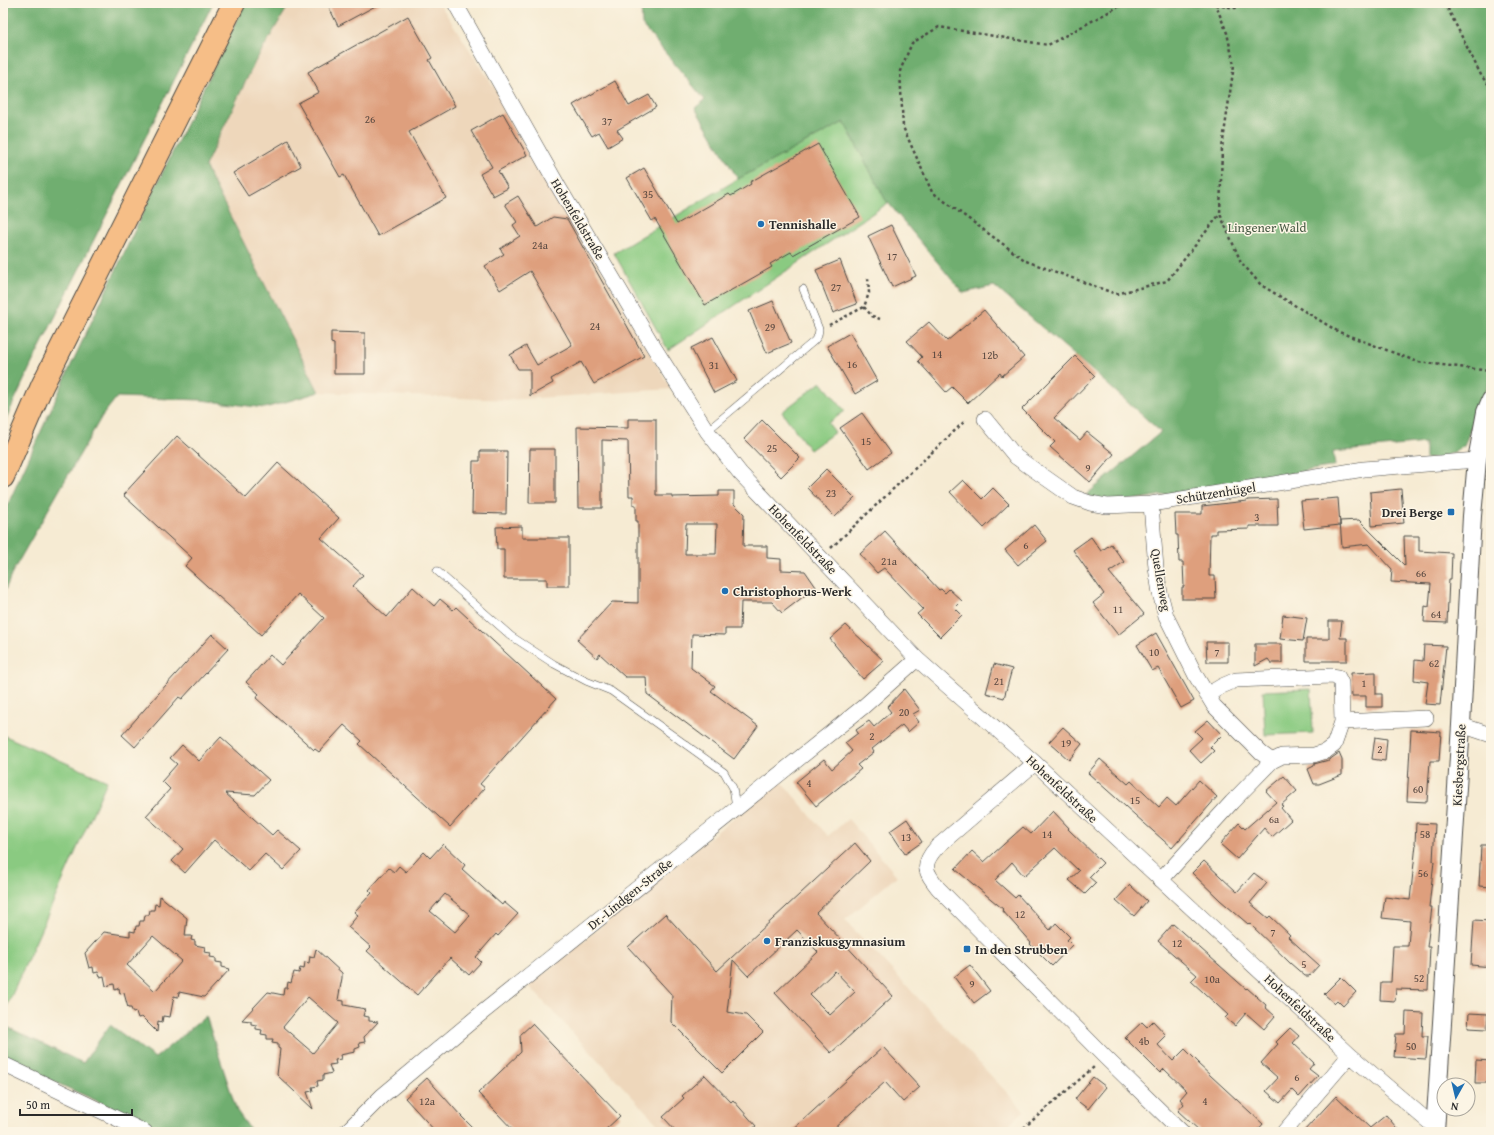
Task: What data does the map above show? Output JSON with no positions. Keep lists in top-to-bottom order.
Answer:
{
  "streets": {
    "street": [
      "Hohenfeldstraße",
      "Schützenhügel",
      "Quellenweg",
      "Kiesbergstraße",
      "Dr.-Lindgen-Straße"
    ]
  },
  "crossings": [
    ["Hohenfeldstraße", "Kiesbergstraße"],
    ["Hohenfeldstraße", "Dr.-Lindgen-Straße"],
    ["Schützenhügel", "Quellenweg"],
    ["Schützenhügel", "Kiesbergstraße"]
  ],
  "parks": ["Lingener Wald"],
  "places": {
    "other": ["Tennishalle", "Christophorus-Werk", "Franziskusgymnasium"],
    "transit": ["Drei Berge", "In den Strubben"]
  },
  "house_numbers": [
    "26",
    "37",
    "35",
    "24a",
    "17",
    "27",
    "24",
    "29",
    "14",
    "12b",
    "16",
    "31",
    "15",
    "25",
    "9",
    "23",
    "3",
    "6",
    "21a",
    "66",
    "11",
    "64",
    "10",
    "7",
    "62",
    "21",
    "1",
    "20",
    "2",
    "19",
    "2",
    "4",
    "60",
    "15",
    "6a",
    "14",
    "58",
    "13",
    "56",
    "12",
    "7",
    "12",
    "5",
    "52",
    "10a",
    "9",
    "4b",
    "50",
    "6",
    "12a",
    "4"
  ],
  "scale_bar": "50 m",
  "north": "bottom"
}
